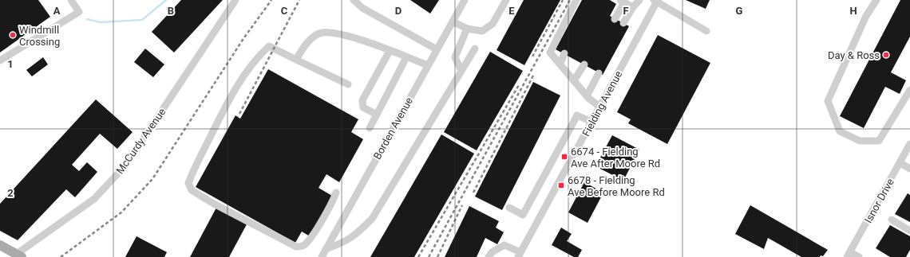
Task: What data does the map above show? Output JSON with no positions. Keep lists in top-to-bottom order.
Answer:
{
  "streets": {
    "street": [
      "Fielding Avenue",
      "Borden Avenue",
      "McCurdy Avenue",
      "Isnor Drive"
    ]
  },
  "places": {
    "other": ["Windmill Crossing", "Day & Ross"],
    "transit": ["6674 - Fielding Ave After Moore Rd", "6678 - Fielding Ave Before Moore Rd"]
  },
  "grid": {
    "columns": [
      "A",
      "B",
      "C",
      "D",
      "E",
      "F",
      "G",
      "H"
    ],
    "rows": ["1", "2"]
  }
}
